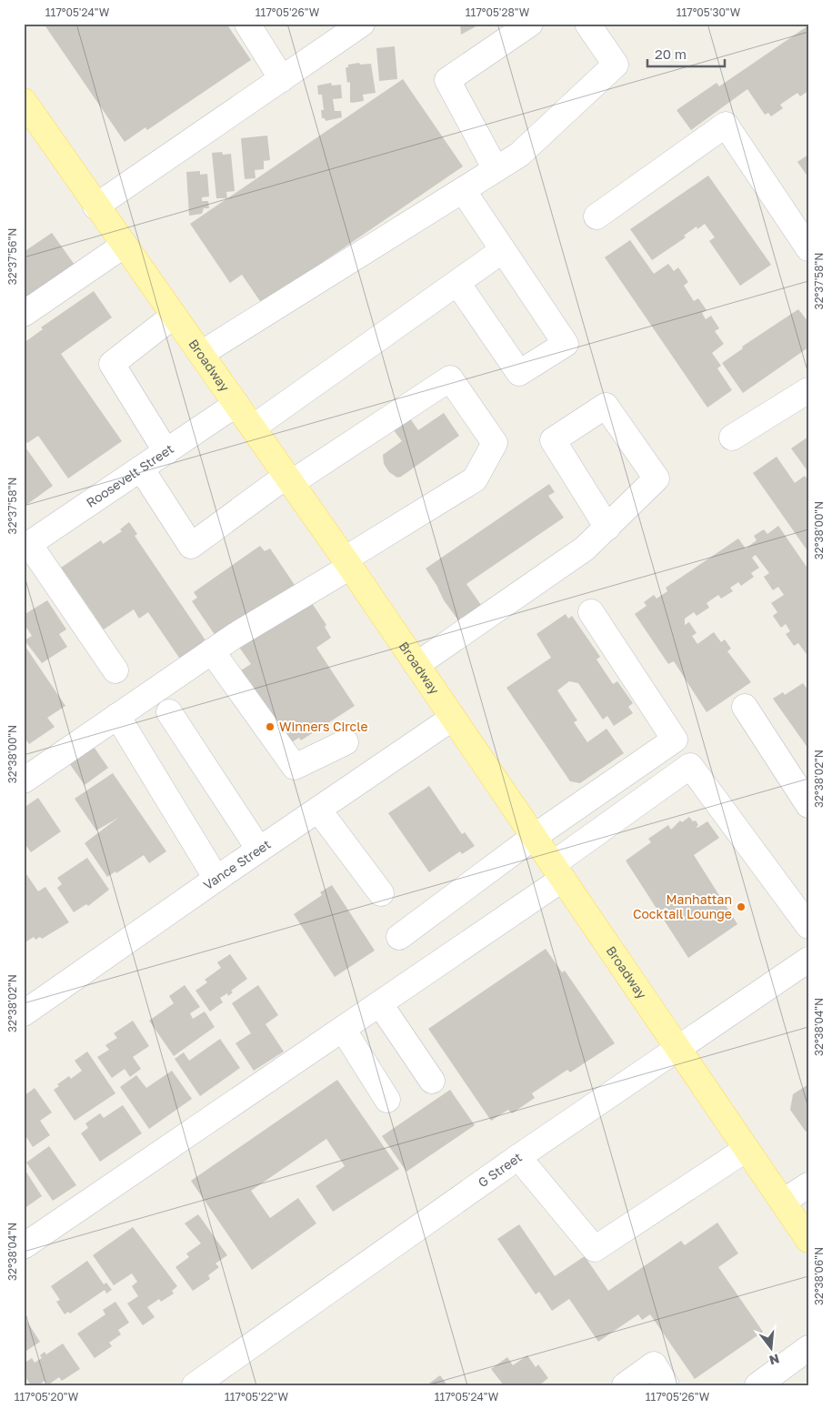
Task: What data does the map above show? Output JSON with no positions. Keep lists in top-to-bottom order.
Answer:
{
  "streets": {
    "main road": ["Broadway"],
    "street": ["Roosevelt Street", "Vance Street", "G Street"]
  },
  "crossings": [
    ["Broadway", "Roosevelt Street"],
    ["Broadway", "Vance Street"],
    ["Broadway", "G Street"]
  ],
  "places": ["Winners Circle", "Manhattan Cocktail Lounge"],
  "scale_bar": "20 m",
  "north": "bottom",
  "coordinates": [
    "117°05'24\"W",
    "117°05'26\"W",
    "117°05'28\"W",
    "117°05'30\"W",
    "32°37'56\"N",
    "32°37'58\"N",
    "32°38'00\"N",
    "32°38'02\"N",
    "32°38'04\"N",
    "32°38'06\"N",
    "117°05'20\"W",
    "117°05'22\"W"
  ]
}
